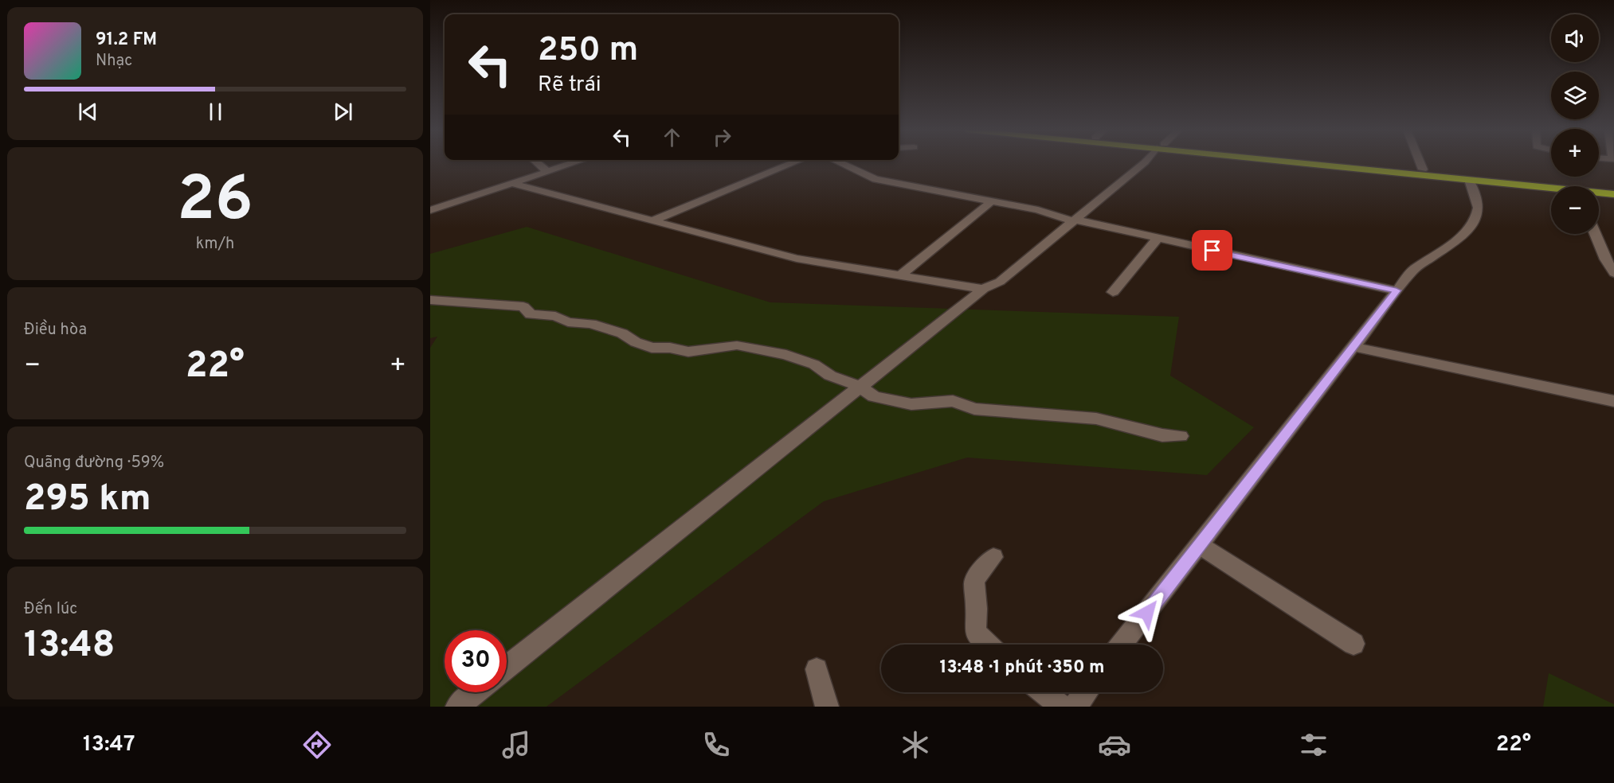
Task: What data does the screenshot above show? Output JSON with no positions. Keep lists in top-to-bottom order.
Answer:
{
  "page": {
    "map_buttons": ["+", "−"],
    "turn": ["250 m", "Rẽ trái"],
    "song": ["91.2 FM", "Nhạc"],
    "tile": [
      ["26", "km/h"],
      "Điều hòa",
      ["Quãng đường · 59%", "295 km"],
      ["Đến lúc", "13:48"]
    ],
    "heat": ["−", "22°", "+"],
    "limit": "30",
    "trip": "13:48 · 1 phút · 350 m",
    "tabs": ["13:47", "22°"]
  }
}
